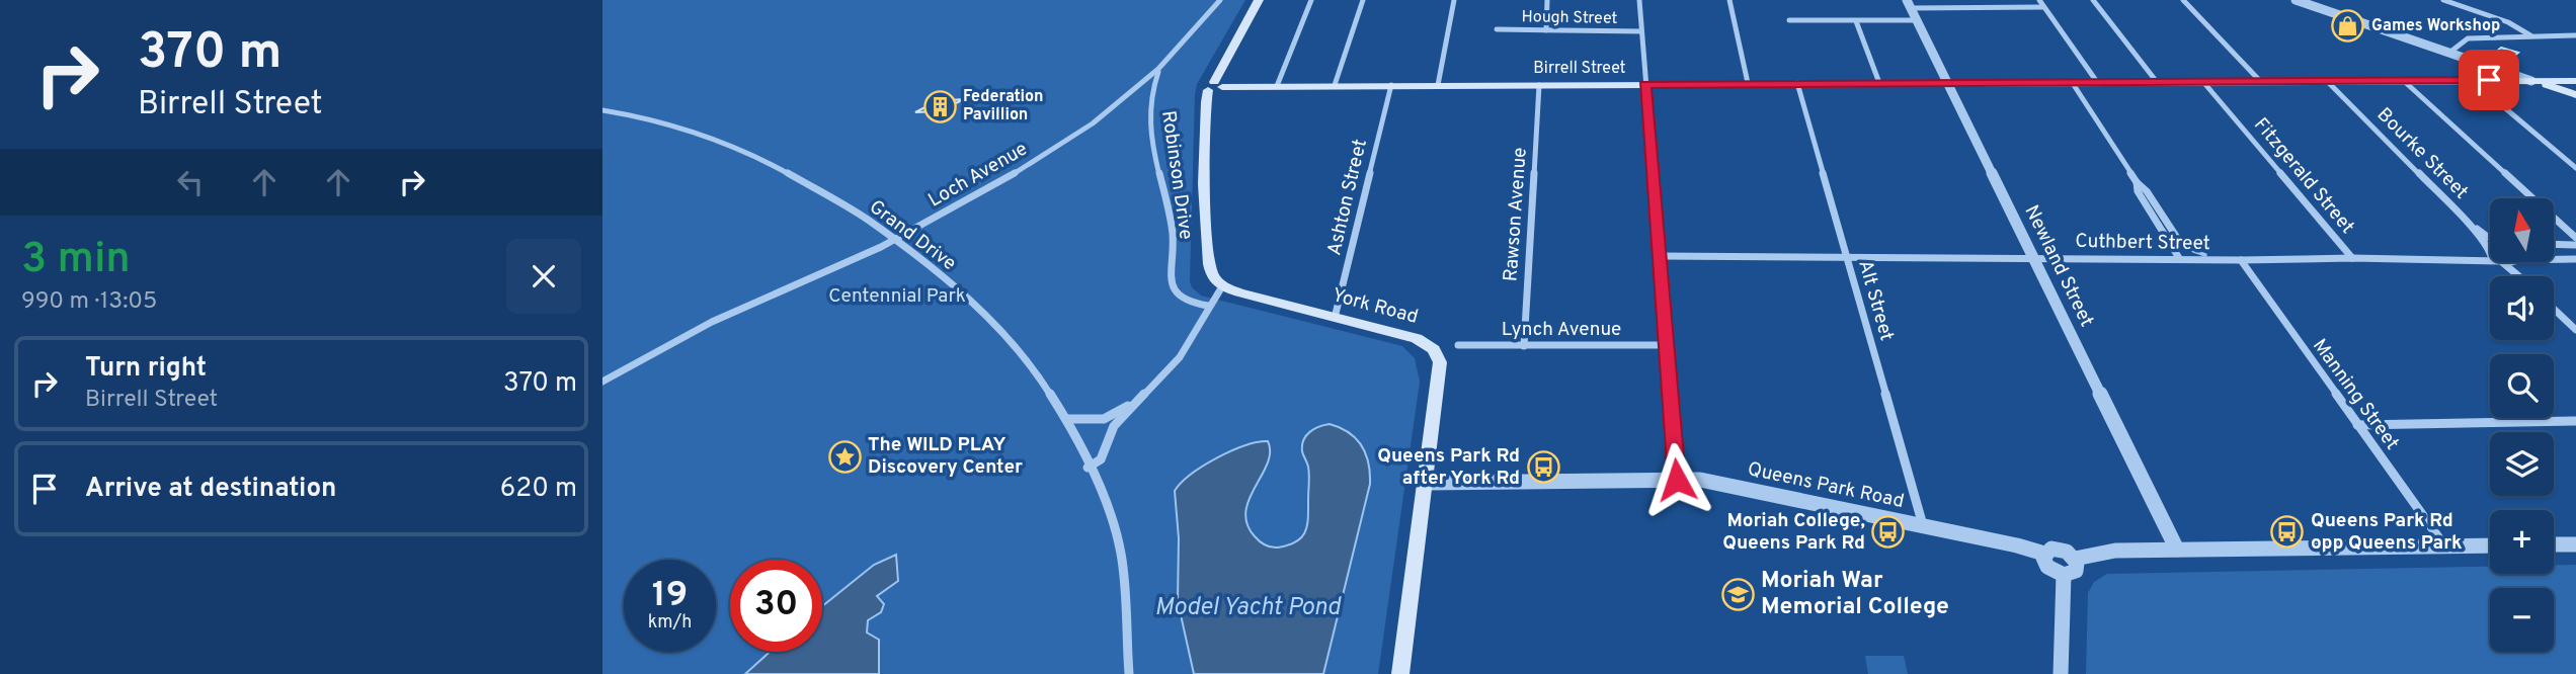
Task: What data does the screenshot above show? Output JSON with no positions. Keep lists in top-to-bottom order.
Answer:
{
  "streets": {
    "main road": ["Birrell Street", "York Road"],
    "street": [
      "Hough Street",
      "Bourke Street",
      "Loch Avenue",
      "Robinson Drive",
      "Fitzgerald Street",
      "Ashton Street",
      "Rawson Avenue",
      "Grand Drive",
      "Cuthbert Street",
      "Newland Street",
      "Alt Street",
      "Lynch Avenue",
      "Manning Street",
      "Queens Park Road"
    ]
  },
  "crossings": [
    ["Birrell Street", "Bourke Street"],
    ["Birrell Street", "Fitzgerald Street"],
    ["Birrell Street", "Ashton Street"],
    ["Birrell Street", "Rawson Avenue"],
    ["Birrell Street", "Newland Street"],
    ["Birrell Street", "Alt Street"],
    ["Loch Avenue", "Robinson Drive"],
    ["Loch Avenue", "Grand Drive"],
    ["Fitzgerald Street", "Cuthbert Street"],
    ["Ashton Street", "York Road"],
    ["Rawson Avenue", "Lynch Avenue"],
    ["Cuthbert Street", "Newland Street"],
    ["Cuthbert Street", "Alt Street"],
    ["Cuthbert Street", "Manning Street"],
    ["Alt Street", "Queens Park Road"],
    ["York Road", "Queens Park Road"]
  ],
  "water": ["Model Yacht Pond"],
  "parks": ["Centennial Park"],
  "places": {
    "shop": ["Games Workshop"],
    "building": ["Federation Pavillion"],
    "place": ["The WILD PLAY Discovery Center"],
    "bus stop": ["Queens Park Rd after York Rd", "Moriah College, Queens Park Rd", "Queens Park Rd opp Queens Park"],
    "school or university": ["Moriah War Memorial College"]
  },
  "north": "top",
  "page": {
    "turn": ["370 m", "Birrell Street"],
    "map_buttons": ["+", "−"],
    "heading": ["3 min", "990 m · 13:05"],
    "list": [
      {
        "name": "Turn right",
        "note": "Birrell Street",
        "value": "370 m"
      },
      {
        "name": "Arrive at destination",
        "value": "620 m"
      }
    ],
    "speed": "19 km/h",
    "limit": "30"
  }
}
